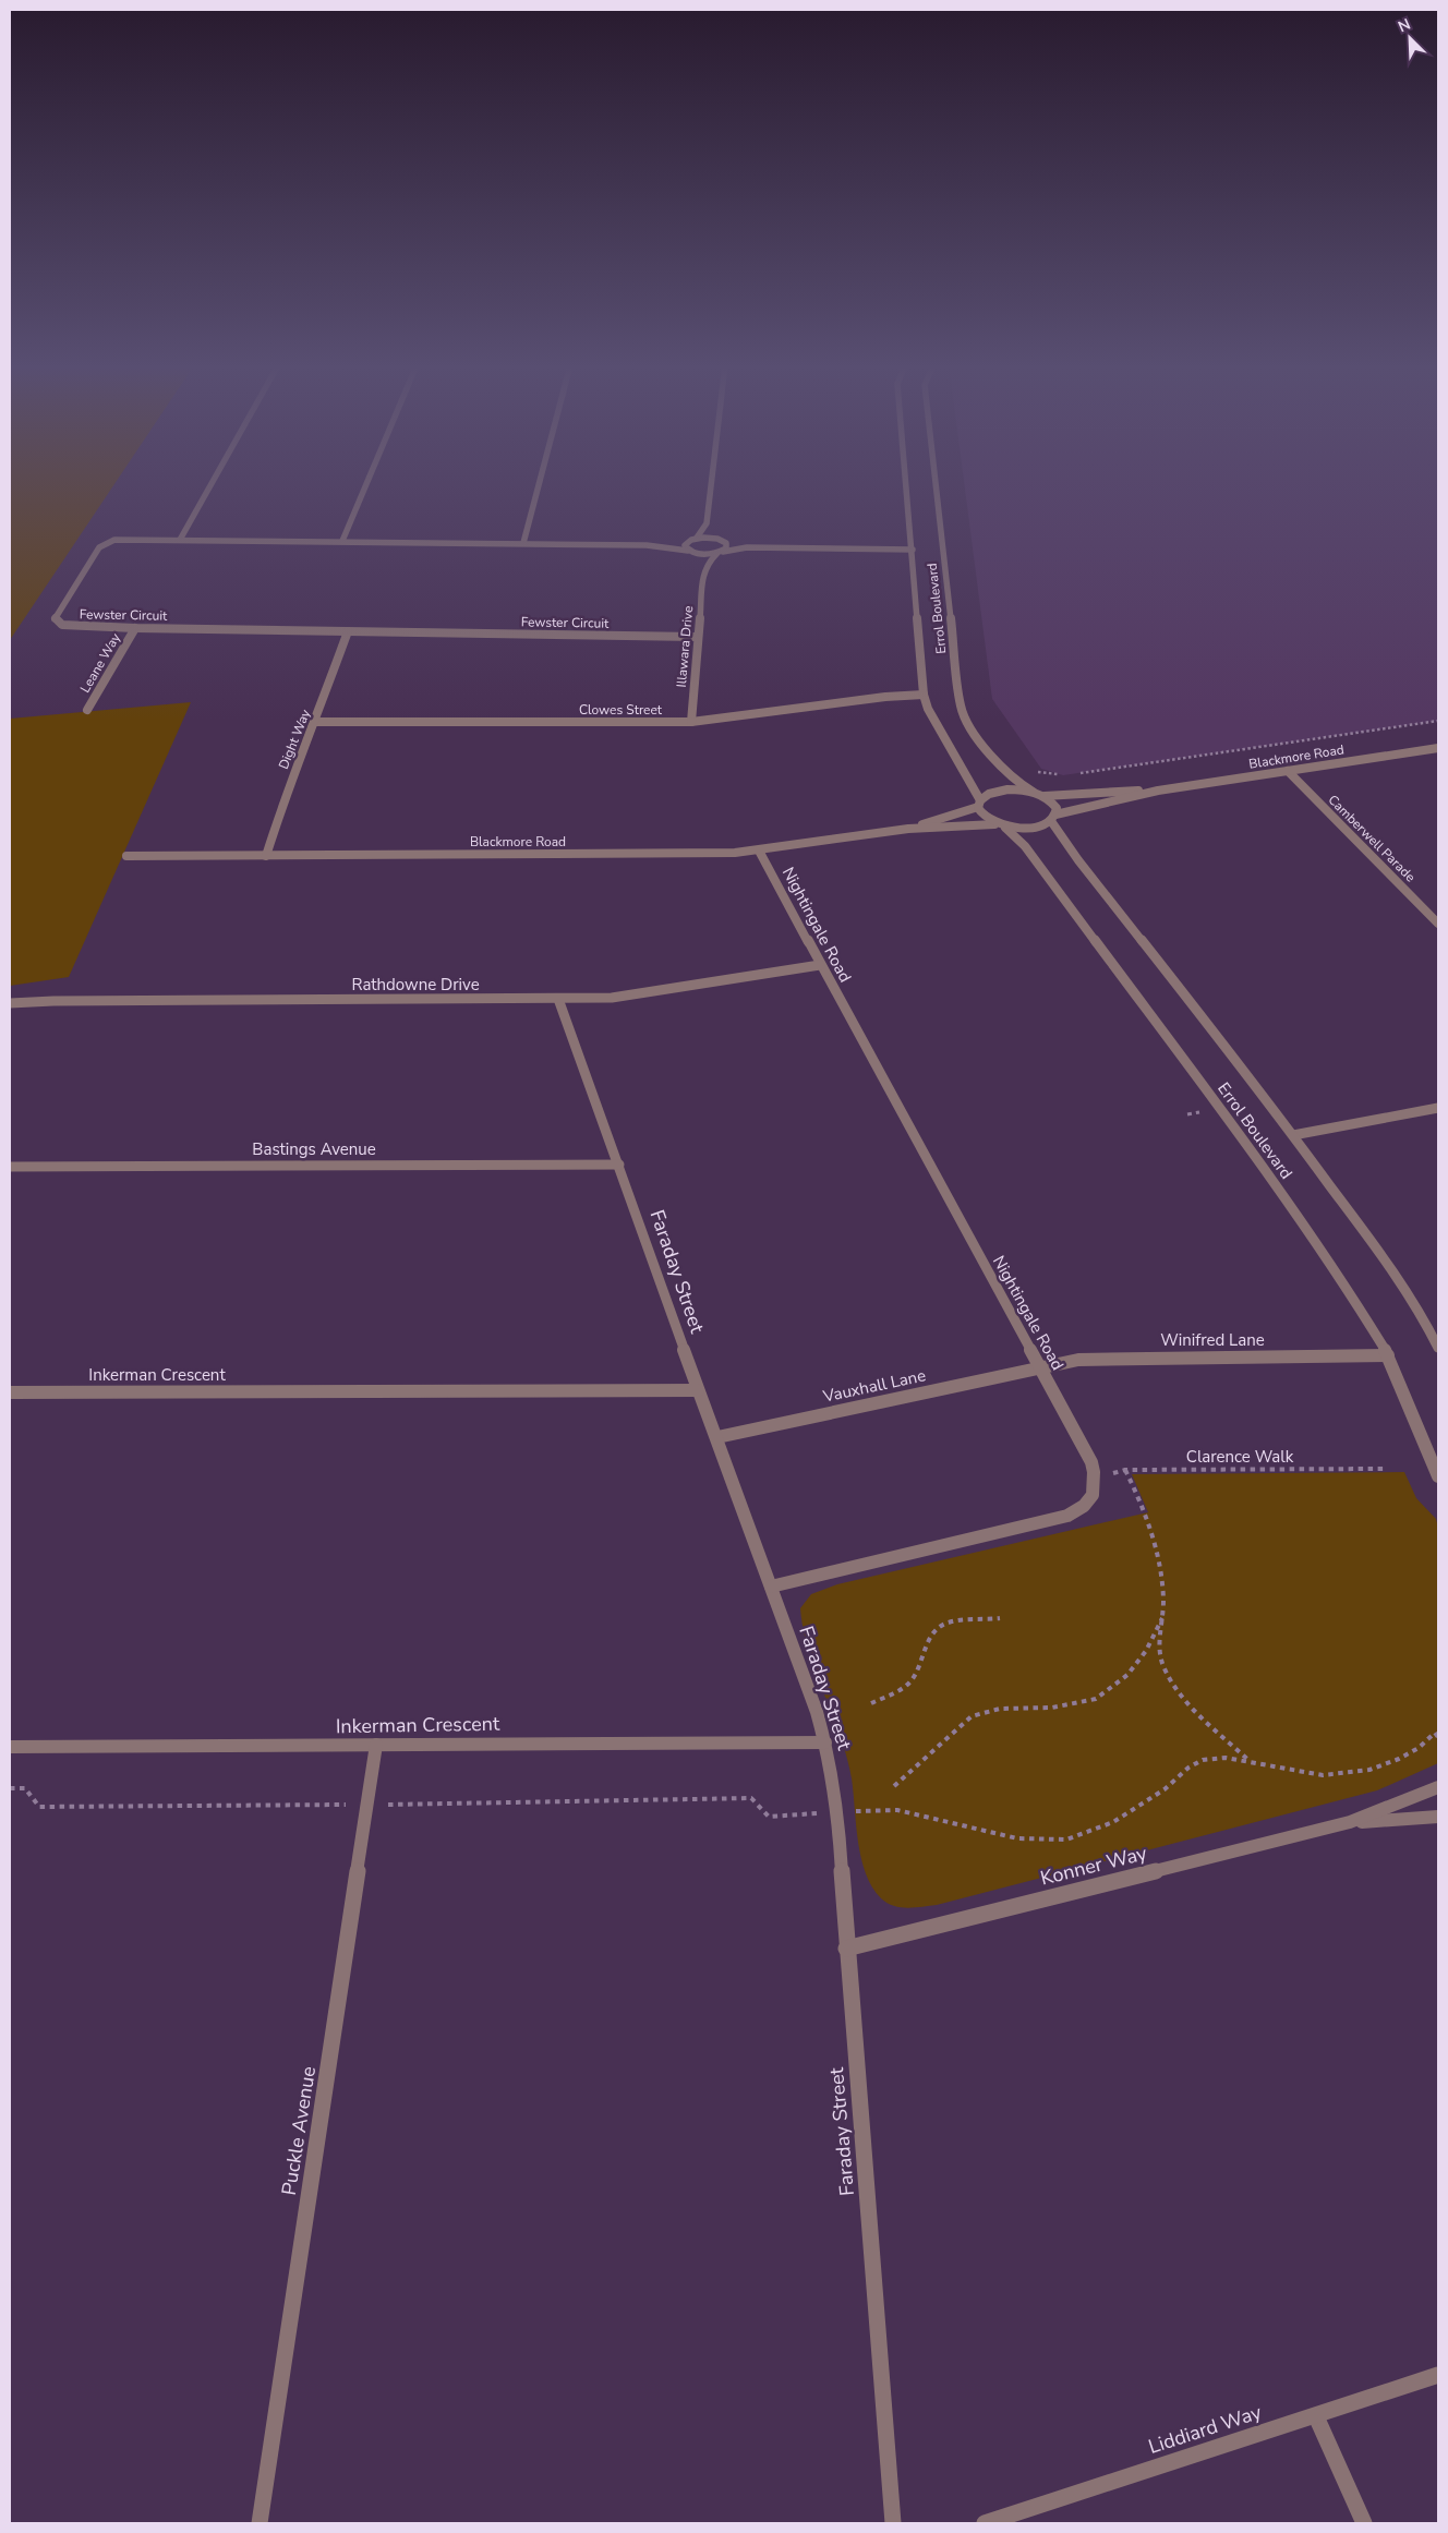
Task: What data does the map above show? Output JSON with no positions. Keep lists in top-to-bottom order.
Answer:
{
  "streets": {
    "street": [
      "Errol Boulevard",
      "Fewster Circuit",
      "Illawara Drive",
      "Leane Way",
      "Clowes Street",
      "Dight Way",
      "Blackmore Road",
      "Camberwell Parade",
      "Nightingale Road",
      "Rathdowne Drive",
      "Bastings Avenue",
      "Faraday Street",
      "Winifred Lane",
      "Inkerman Crescent",
      "Vauxhall Lane",
      "Konner Way",
      "Puckle Avenue",
      "Liddiard Way"
    ],
    "path": ["Clarence Walk"]
  },
  "crossings": [
    ["Errol Boulevard", "Clowes Street"],
    ["Errol Boulevard", "Blackmore Road"],
    ["Errol Boulevard", "Winifred Lane"],
    ["Fewster Circuit", "Illawara Drive"],
    ["Fewster Circuit", "Leane Way"],
    ["Fewster Circuit", "Dight Way"],
    ["Illawara Drive", "Clowes Street"],
    ["Clowes Street", "Dight Way"],
    ["Dight Way", "Blackmore Road"],
    ["Blackmore Road", "Camberwell Parade"],
    ["Blackmore Road", "Nightingale Road"],
    ["Nightingale Road", "Rathdowne Drive"],
    ["Nightingale Road", "Winifred Lane"],
    ["Nightingale Road", "Vauxhall Lane"],
    ["Nightingale Road", "Clarence Walk"],
    ["Rathdowne Drive", "Faraday Street"],
    ["Bastings Avenue", "Faraday Street"],
    ["Faraday Street", "Inkerman Crescent"],
    ["Faraday Street", "Vauxhall Lane"],
    ["Faraday Street", "Konner Way"],
    ["Winifred Lane", "Vauxhall Lane"],
    ["Inkerman Crescent", "Puckle Avenue"]
  ],
  "north": "top left"
}
